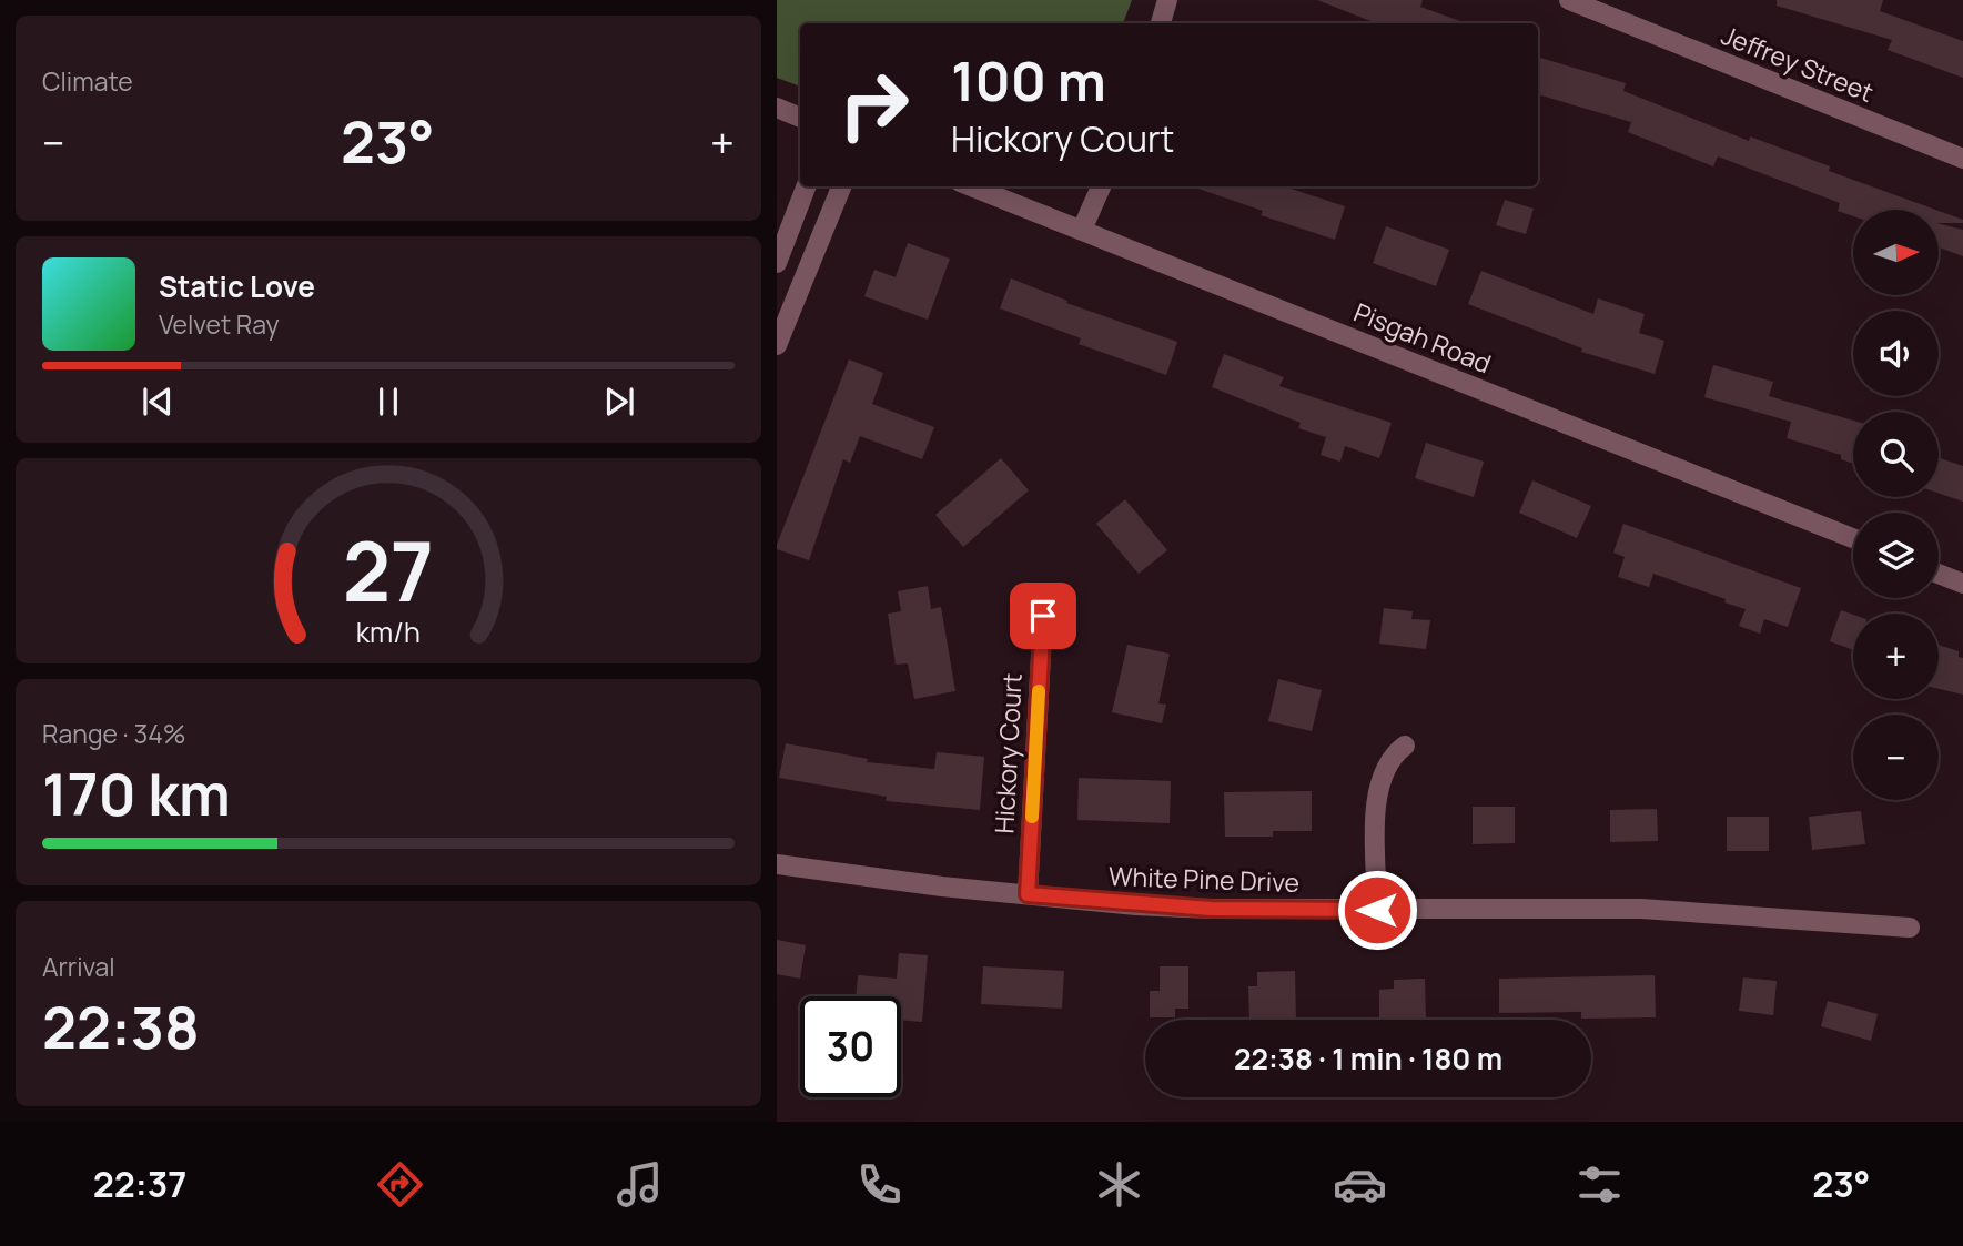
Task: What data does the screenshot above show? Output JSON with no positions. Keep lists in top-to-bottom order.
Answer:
{
  "streets": {
    "street": [
      "Jeffrey Street",
      "Pisgah Road",
      "Hickory Court",
      "White Pine Drive"
    ]
  },
  "crossings": [
    ["Hickory Court", "White Pine Drive"]
  ],
  "north": "right",
  "page": {
    "tile": [
      "Climate",
      ["Range · 34%", "170 km"],
      ["Arrival", "22:38"]
    ],
    "turn": ["100 m", "Hickory Court"],
    "heat": ["−", "23°", "+"],
    "map_buttons": ["+", "−"],
    "song": ["Static Love", "Velvet Ray"],
    "limit": "30",
    "trip": "22:38 · 1 min · 180 m",
    "tabs": ["22:37", "23°"],
    "gauge": ["27", "km/h"]
  }
}
